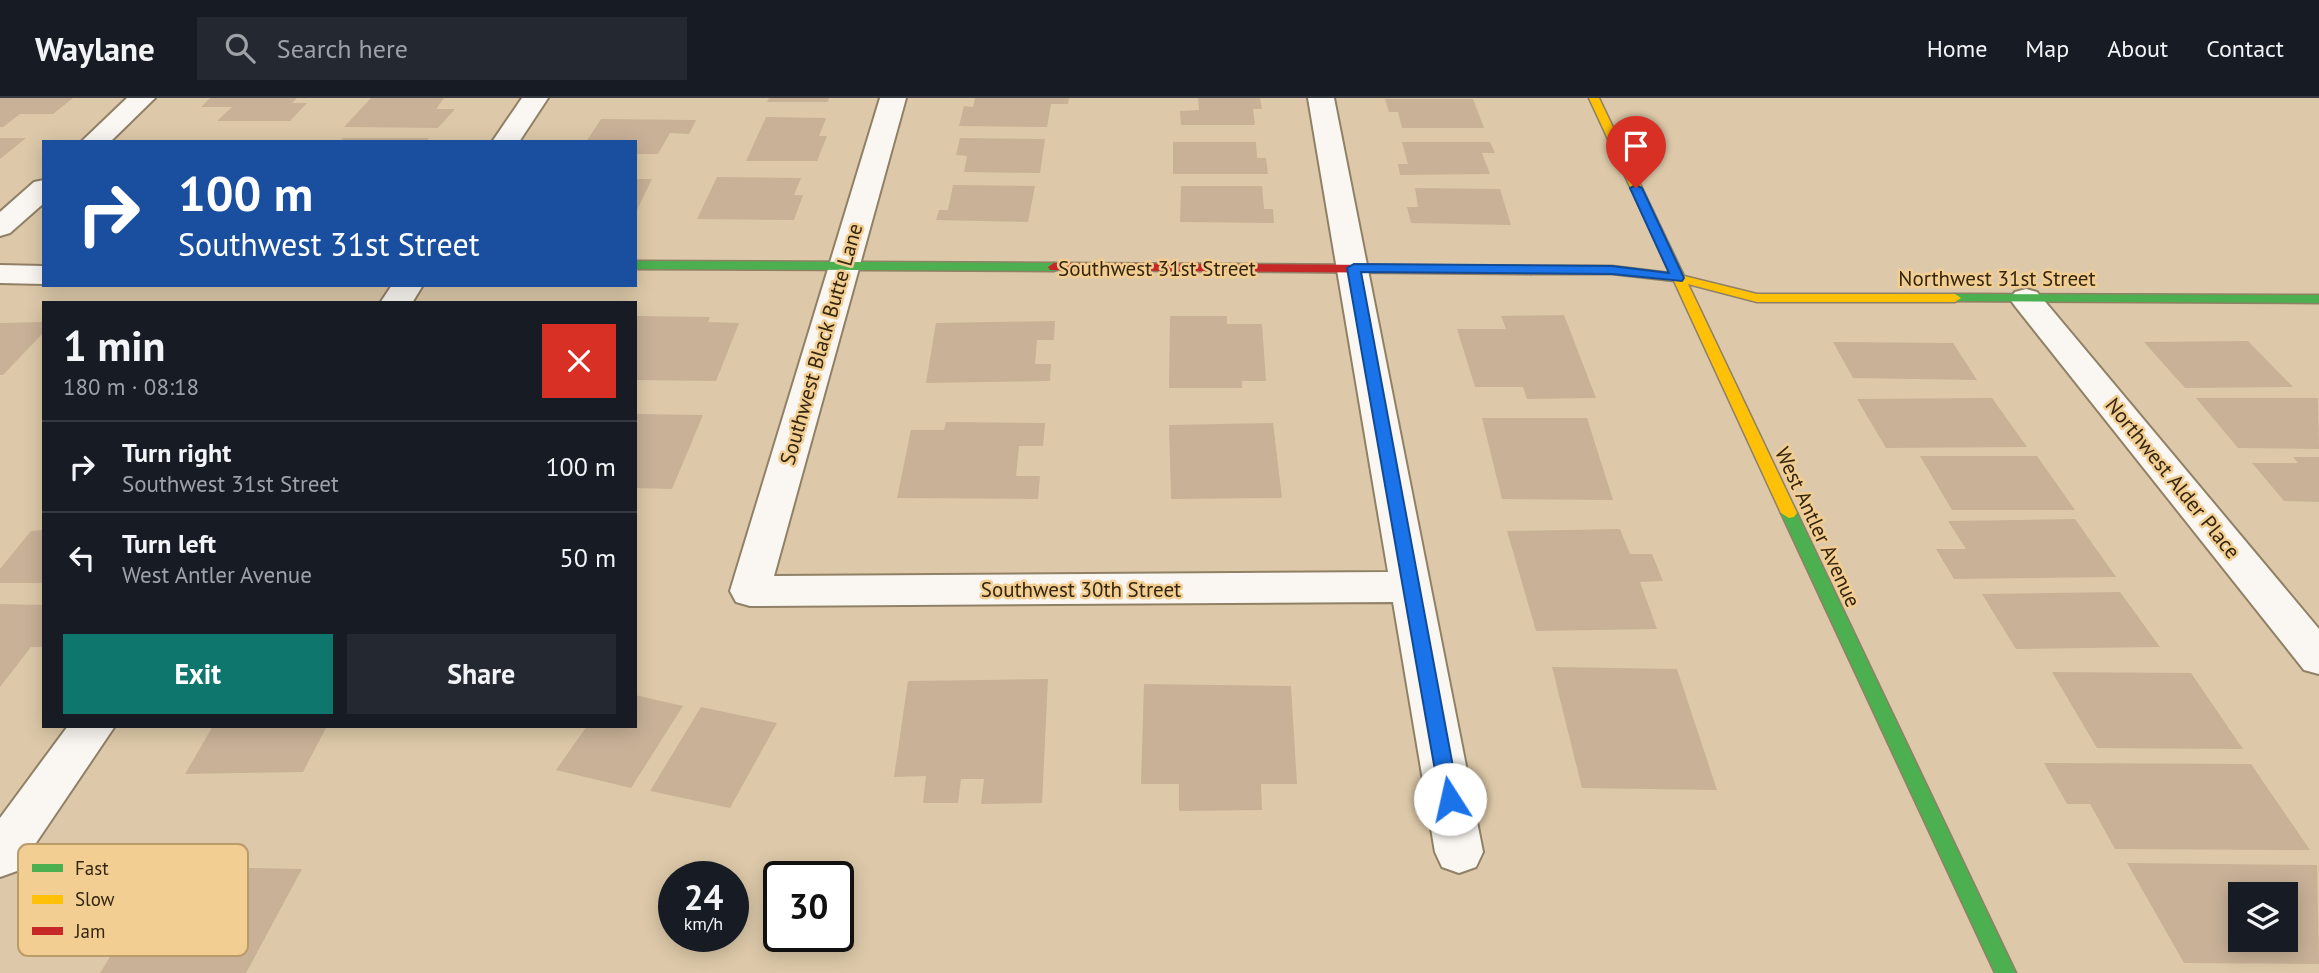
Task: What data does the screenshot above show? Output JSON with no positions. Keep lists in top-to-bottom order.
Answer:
{
  "streets": {
    "street": [
      "Southwest 31st Street",
      "Northwest 31st Street",
      "Southwest Black Butte Lane",
      "Northwest Alder Place",
      "West Antler Avenue",
      "Southwest 30th Street"
    ]
  },
  "crossings": [
    ["Southwest 31st Street", "Northwest 31st Street"],
    ["Southwest 31st Street", "Southwest Black Butte Lane"],
    ["Southwest 31st Street", "West Antler Avenue"],
    ["Northwest 31st Street", "Northwest Alder Place"],
    ["Northwest 31st Street", "West Antler Avenue"],
    ["Southwest Black Butte Lane", "Southwest 30th Street"]
  ],
  "legend": ["Fast", "Slow", "Jam"],
  "page": {
    "header": "Waylane",
    "search": "Search here",
    "nav": [
      "Home",
      "Map",
      "About",
      "Contact"
    ],
    "turn": ["100 m", "Southwest 31st Street"],
    "heading": ["1 min", "180 m · 08:18"],
    "list": [
      {
        "name": "Turn right",
        "note": "Southwest 31st Street",
        "value": "100 m"
      },
      {
        "name": "Turn left",
        "note": "West Antler Avenue",
        "value": "50 m"
      }
    ],
    "buttons": ["Exit", "Share"],
    "speed": "24 km/h",
    "limit": "30"
  }
}
